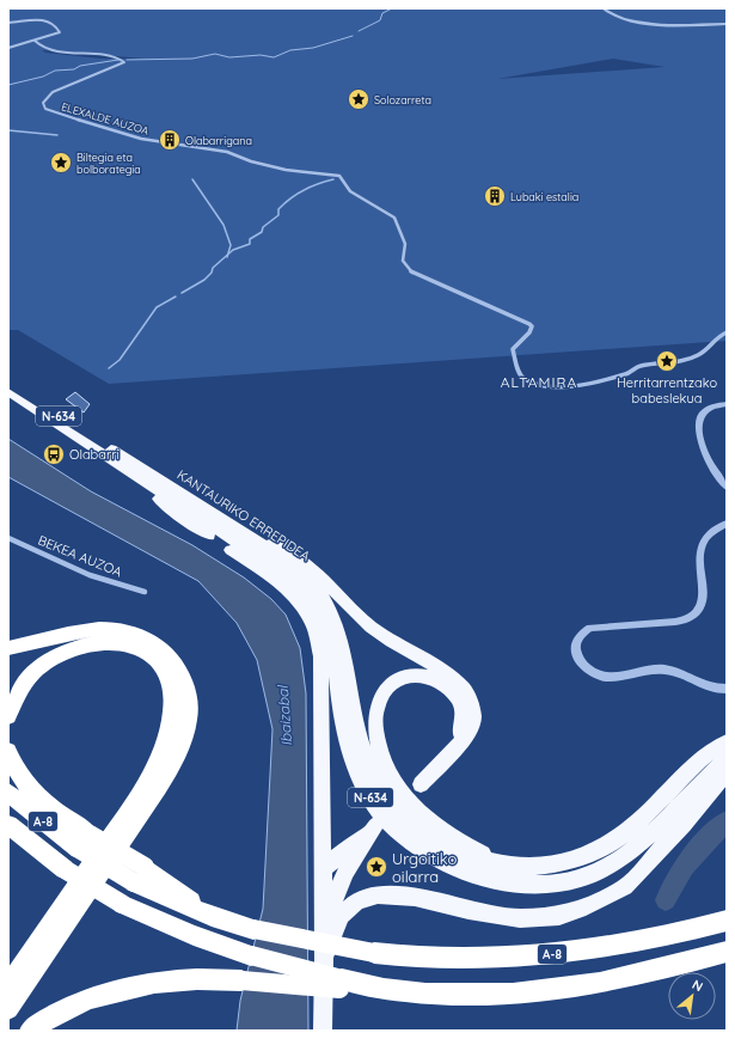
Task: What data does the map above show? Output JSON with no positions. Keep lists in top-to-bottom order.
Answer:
{
  "streets": {
    "highway": ["N-634", "KANTAURIKO ERREPIDEA", "A-8"],
    "street": ["ELEXALDE AUZOA", "BEKEA AUZOA"]
  },
  "districts": ["ALTAMIRA"],
  "water": ["Ibaizabal"],
  "places": {
    "place": [
      "Solozarreta",
      "Biltegia eta bolborategia",
      "Herritarrentzako babeslekua",
      "Urgoitiko oilarra"
    ],
    "building": ["Olabarrigana", "Lubaki estalia"],
    "bus stop": ["Olabarri"]
  },
  "north": "top right"
}
